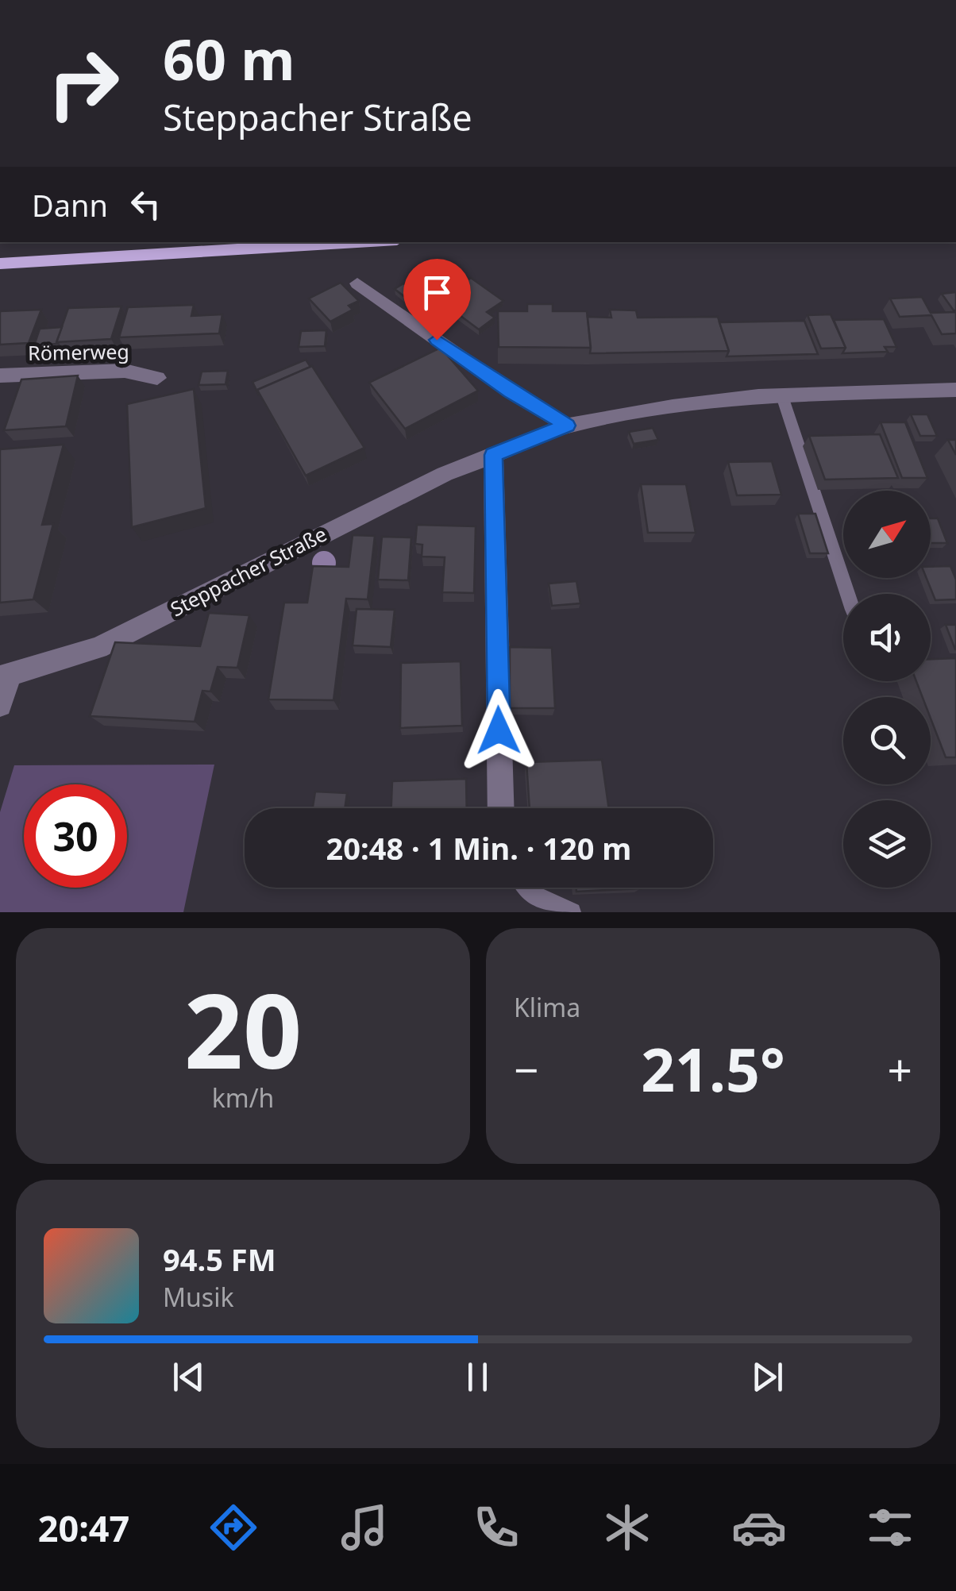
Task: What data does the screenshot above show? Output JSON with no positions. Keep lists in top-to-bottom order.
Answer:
{
  "streets": {
    "street": ["Römerweg", "Steppacher Straße"]
  },
  "north": "top right",
  "page": {
    "turn": ["60 m", "Steppacher Straße"],
    "then": "Dann",
    "limit": "30",
    "trip": "20:48 · 1 Min. · 120 m",
    "tile": [
      ["20", "km/h"],
      "Klima"
    ],
    "heat": ["−", "21.5°", "+"],
    "song": ["94.5 FM", "Musik"],
    "tabs": "20:47"
  }
}
